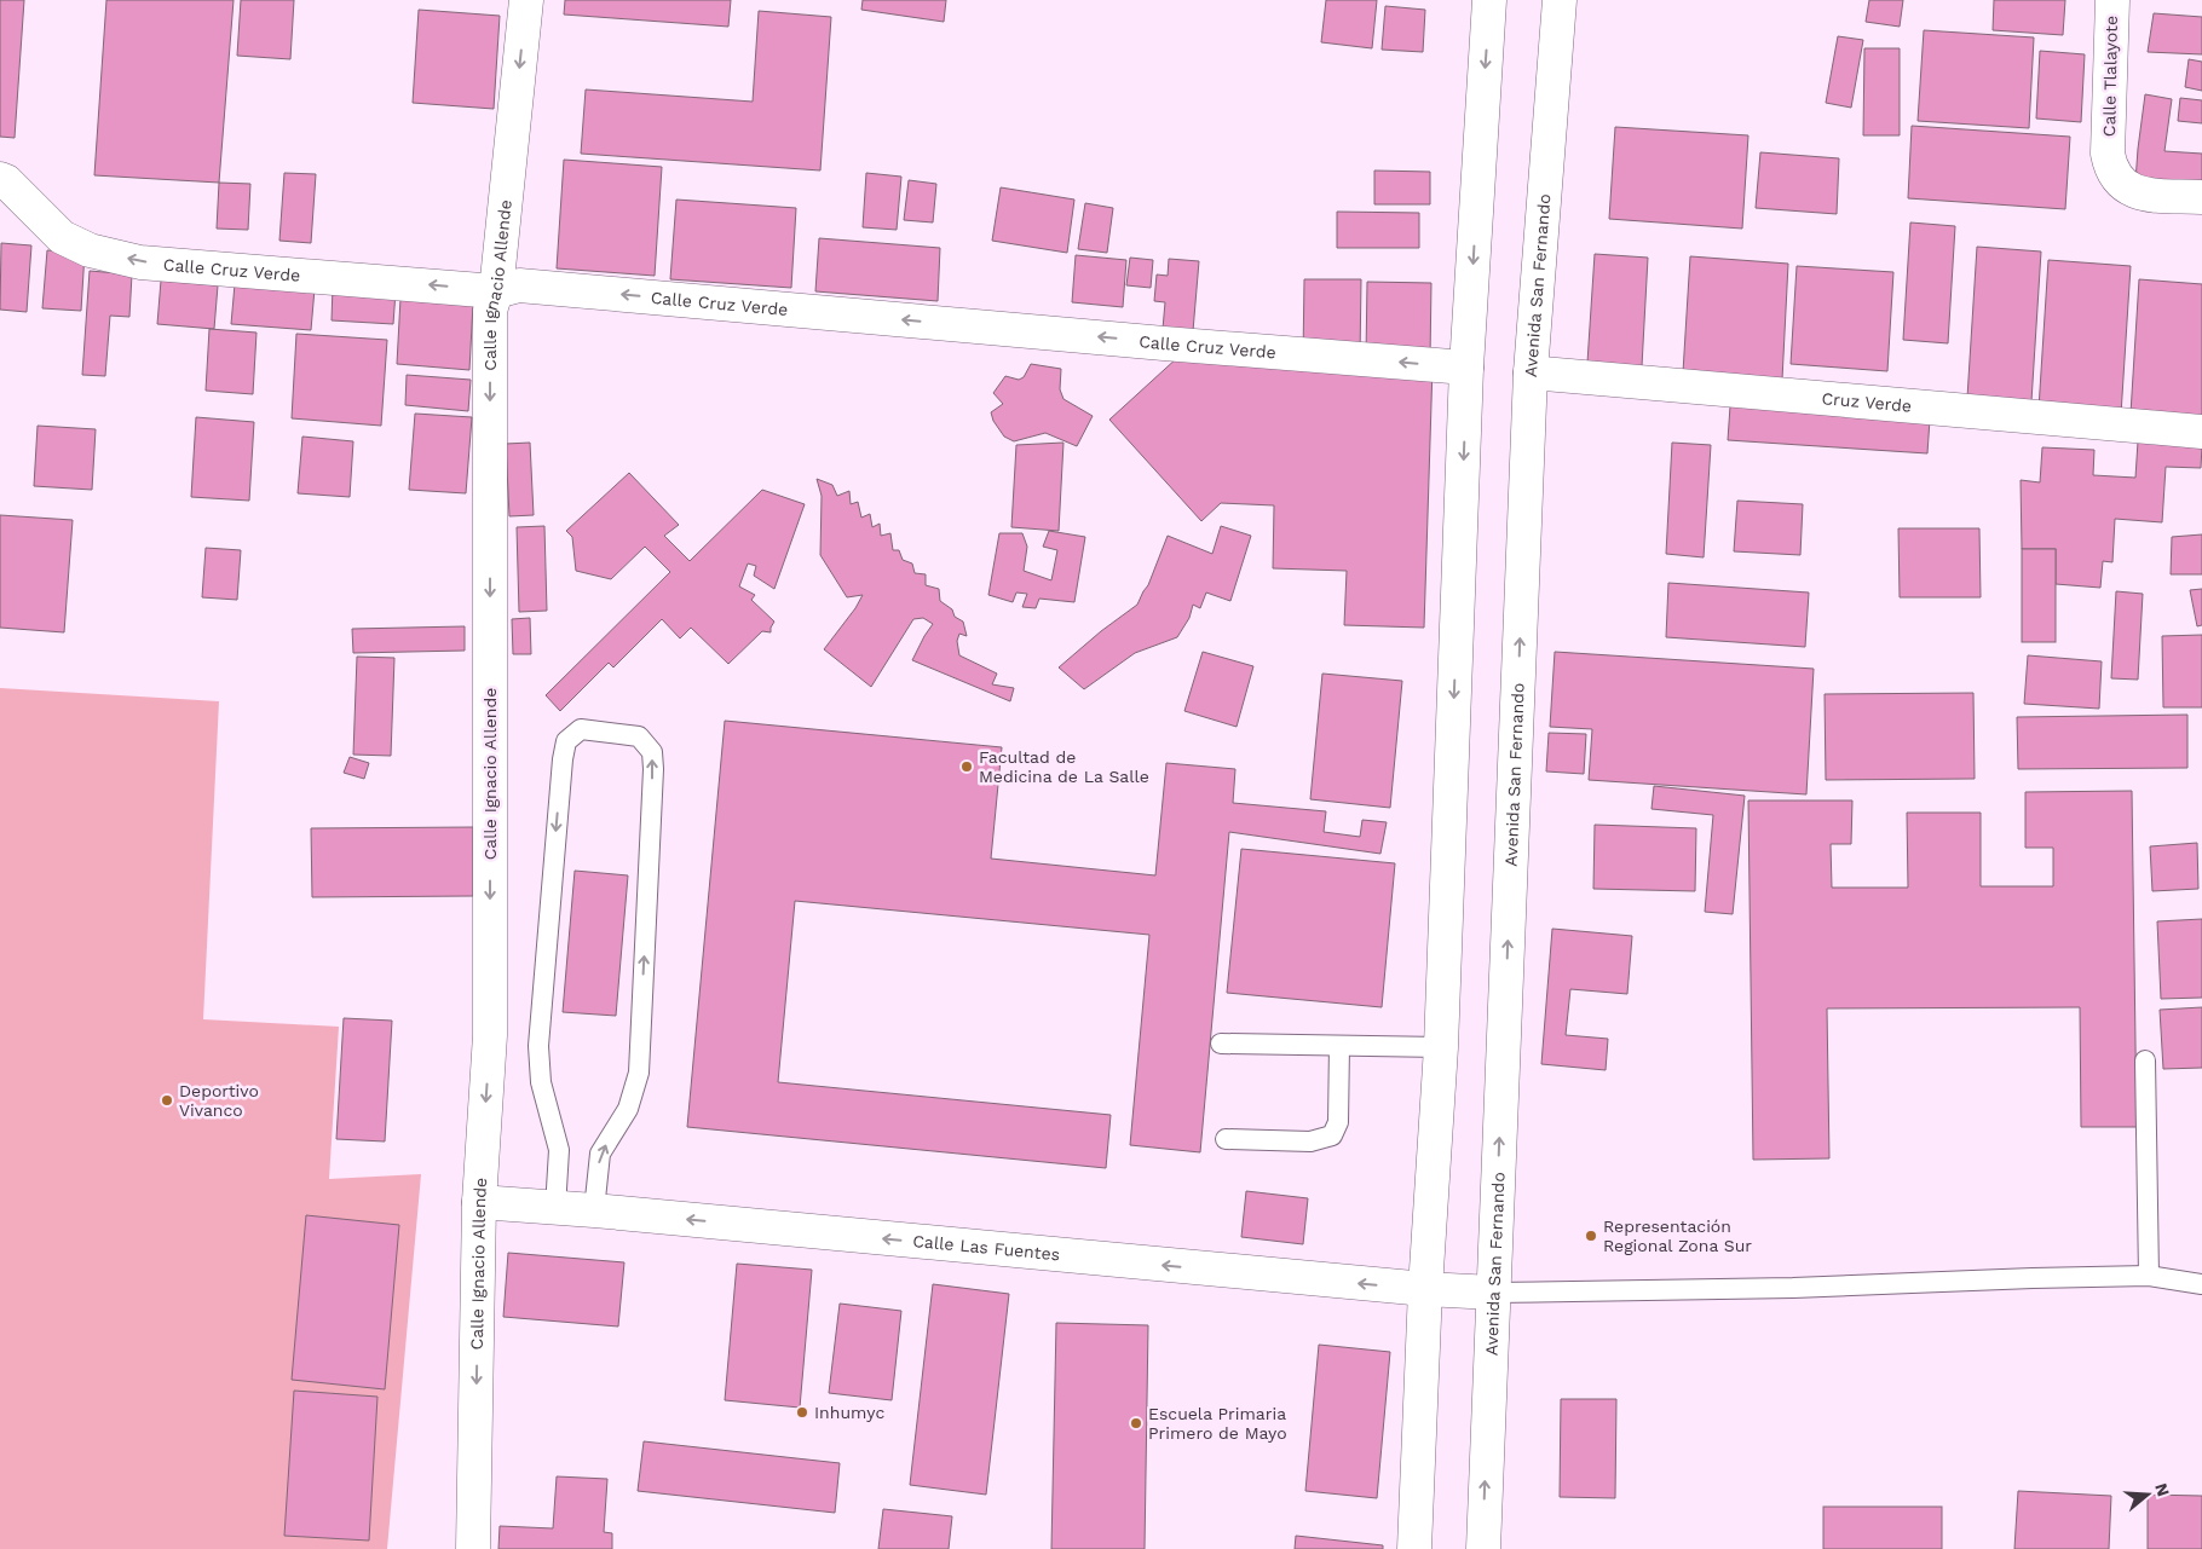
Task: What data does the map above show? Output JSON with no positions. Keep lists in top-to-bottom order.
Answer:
{
  "streets": {
    "street": [
      "Calle Tlalayote",
      "Calle Cruz Verde",
      "Calle Ignacio Allende",
      "Avenida San Fernando",
      "Cruz Verde",
      "Calle Las Fuentes"
    ]
  },
  "crossings": [
    ["Calle Cruz Verde", "Calle Ignacio Allende"],
    ["Calle Ignacio Allende", "Calle Las Fuentes"],
    ["Avenida San Fernando", "Cruz Verde"],
    ["Avenida San Fernando", "Calle Las Fuentes"]
  ],
  "one_way": ["Calle Cruz Verde", "Calle Ignacio Allende", "Calle Las Fuentes"],
  "places": [
    "Facultad de Medicina de La Salle",
    "Deportivo Vivanco",
    "Representación Regional Zona Sur",
    "Inhumyc",
    "Escuela Primaria Primero de Mayo"
  ],
  "north": "right"
}
